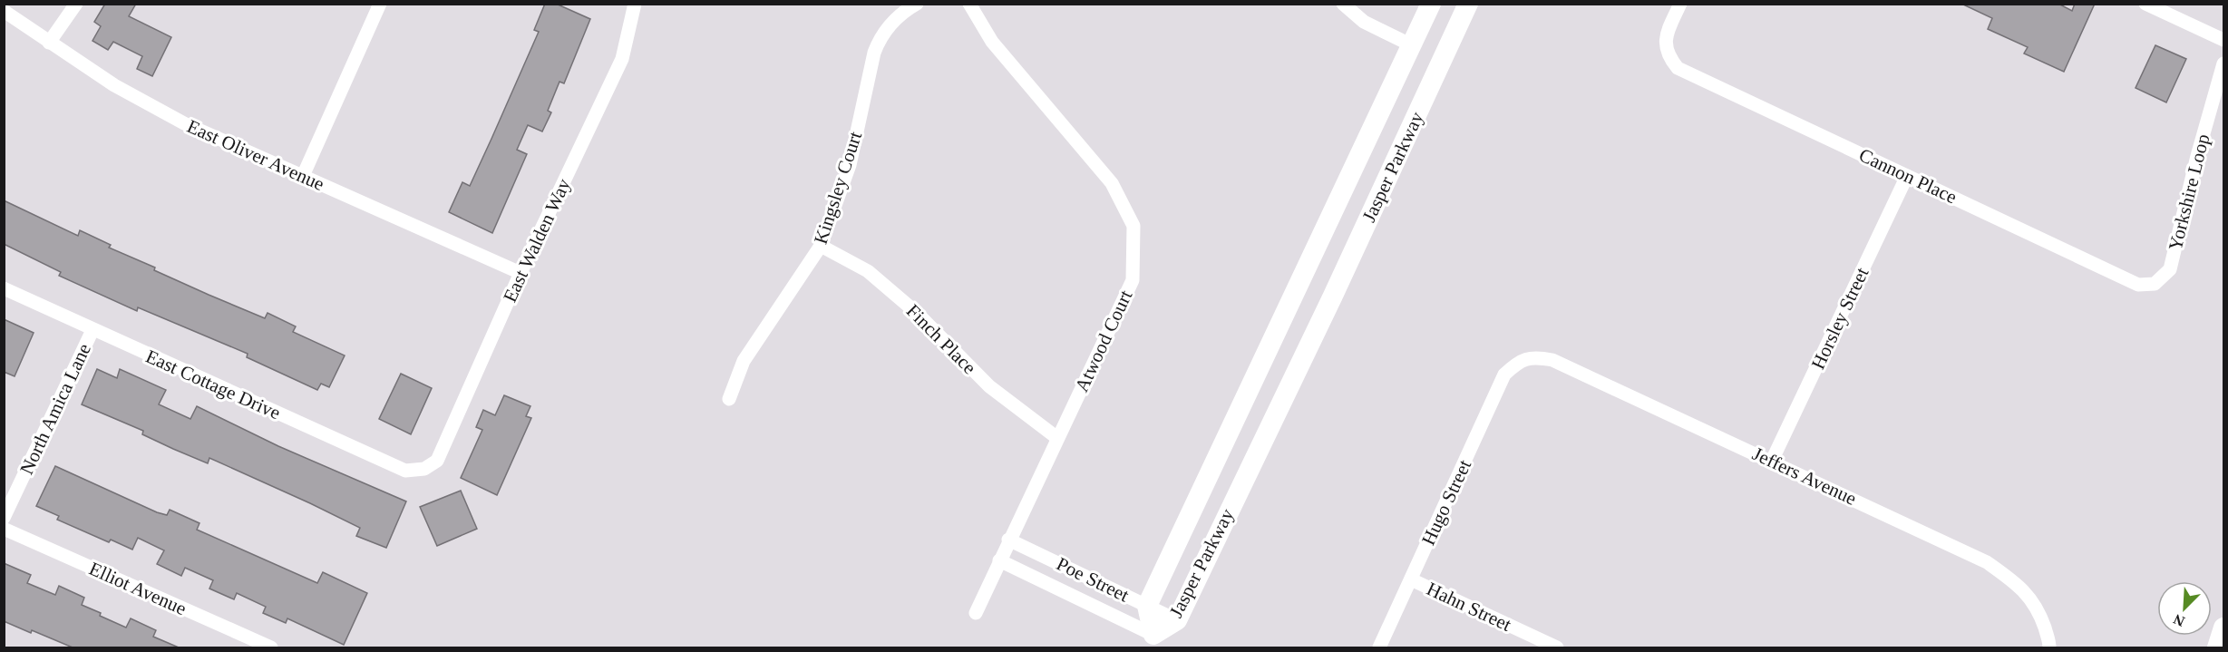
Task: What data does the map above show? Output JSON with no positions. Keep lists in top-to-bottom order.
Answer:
{
  "streets": {
    "street": [
      "East Oliver Avenue",
      "Jasper Parkway",
      "Cannon Place",
      "Kingsley Court",
      "Yorkshire Loop",
      "East Walden Way",
      "Horsley Street",
      "Finch Place",
      "Atwood Court",
      "East Cottage Drive",
      "North Amica Lane",
      "Jeffers Avenue",
      "Hugo Street",
      "Poe Street",
      "Elliot Avenue",
      "Hahn Street"
    ]
  },
  "crossings": [
    ["East Oliver Avenue", "East Walden Way"],
    ["Jasper Parkway", "Poe Street"],
    ["Cannon Place", "Yorkshire Loop"],
    ["Cannon Place", "Horsley Street"],
    ["Kingsley Court", "Finch Place"],
    ["East Walden Way", "East Cottage Drive"],
    ["Horsley Street", "Jeffers Avenue"],
    ["Finch Place", "Atwood Court"],
    ["Atwood Court", "Poe Street"],
    ["East Cottage Drive", "North Amica Lane"],
    ["Jeffers Avenue", "Hugo Street"],
    ["Hugo Street", "Hahn Street"]
  ],
  "north": "bottom left"
}
